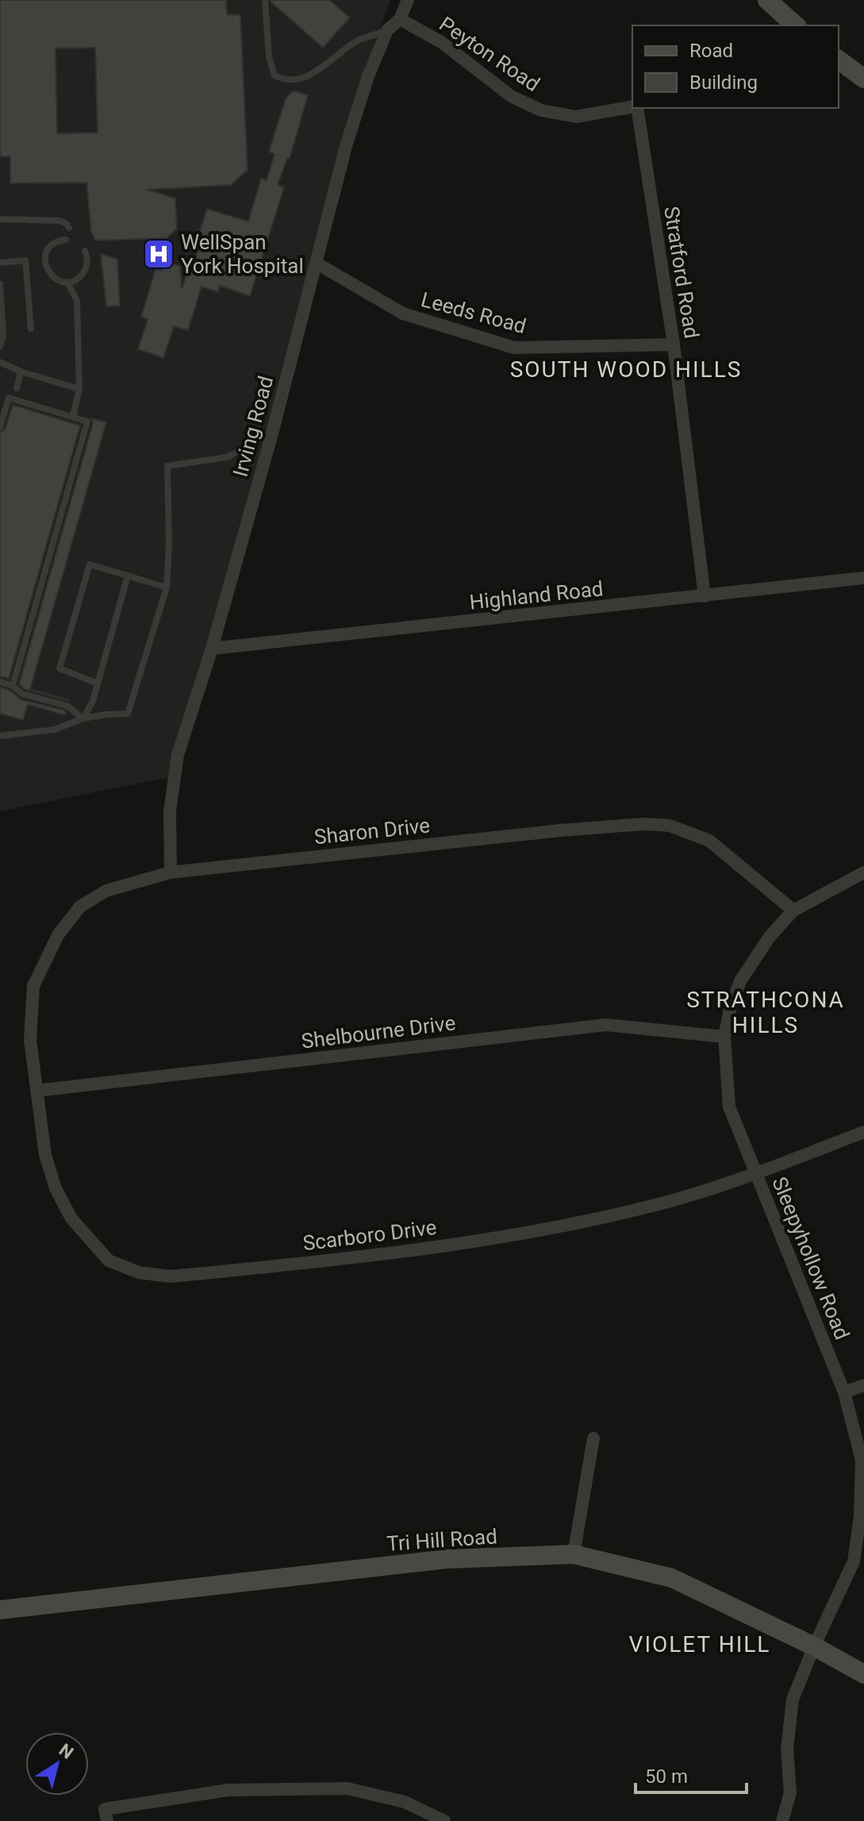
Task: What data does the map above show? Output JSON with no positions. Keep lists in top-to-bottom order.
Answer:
{
  "streets": {
    "street": [
      "Peyton Road",
      "Stratford Road",
      "Leeds Road",
      "Irving Road",
      "Highland Road",
      "Sharon Drive",
      "Shelbourne Drive",
      "Scarboro Drive",
      "Sleepyhollow Road",
      "Tri Hill Road"
    ]
  },
  "crossings": [
    ["Peyton Road", "Irving Road"],
    ["Stratford Road", "Leeds Road"],
    ["Stratford Road", "Highland Road"],
    ["Leeds Road", "Irving Road"],
    ["Irving Road", "Highland Road"],
    ["Irving Road", "Sharon Drive"],
    ["Sharon Drive", "Scarboro Drive"],
    ["Sharon Drive", "Sleepyhollow Road"],
    ["Shelbourne Drive", "Scarboro Drive"],
    ["Shelbourne Drive", "Sleepyhollow Road"],
    ["Scarboro Drive", "Sleepyhollow Road"],
    ["Sleepyhollow Road", "Tri Hill Road"]
  ],
  "districts": ["SOUTH WOOD HILLS", "STRATHCONA HILLS", "VIOLET HILL"],
  "places": {
    "hospital": ["WellSpan York Hospital"]
  },
  "legend": ["Road", "Building"],
  "scale_bar": "50 m",
  "north": "top right"
}
